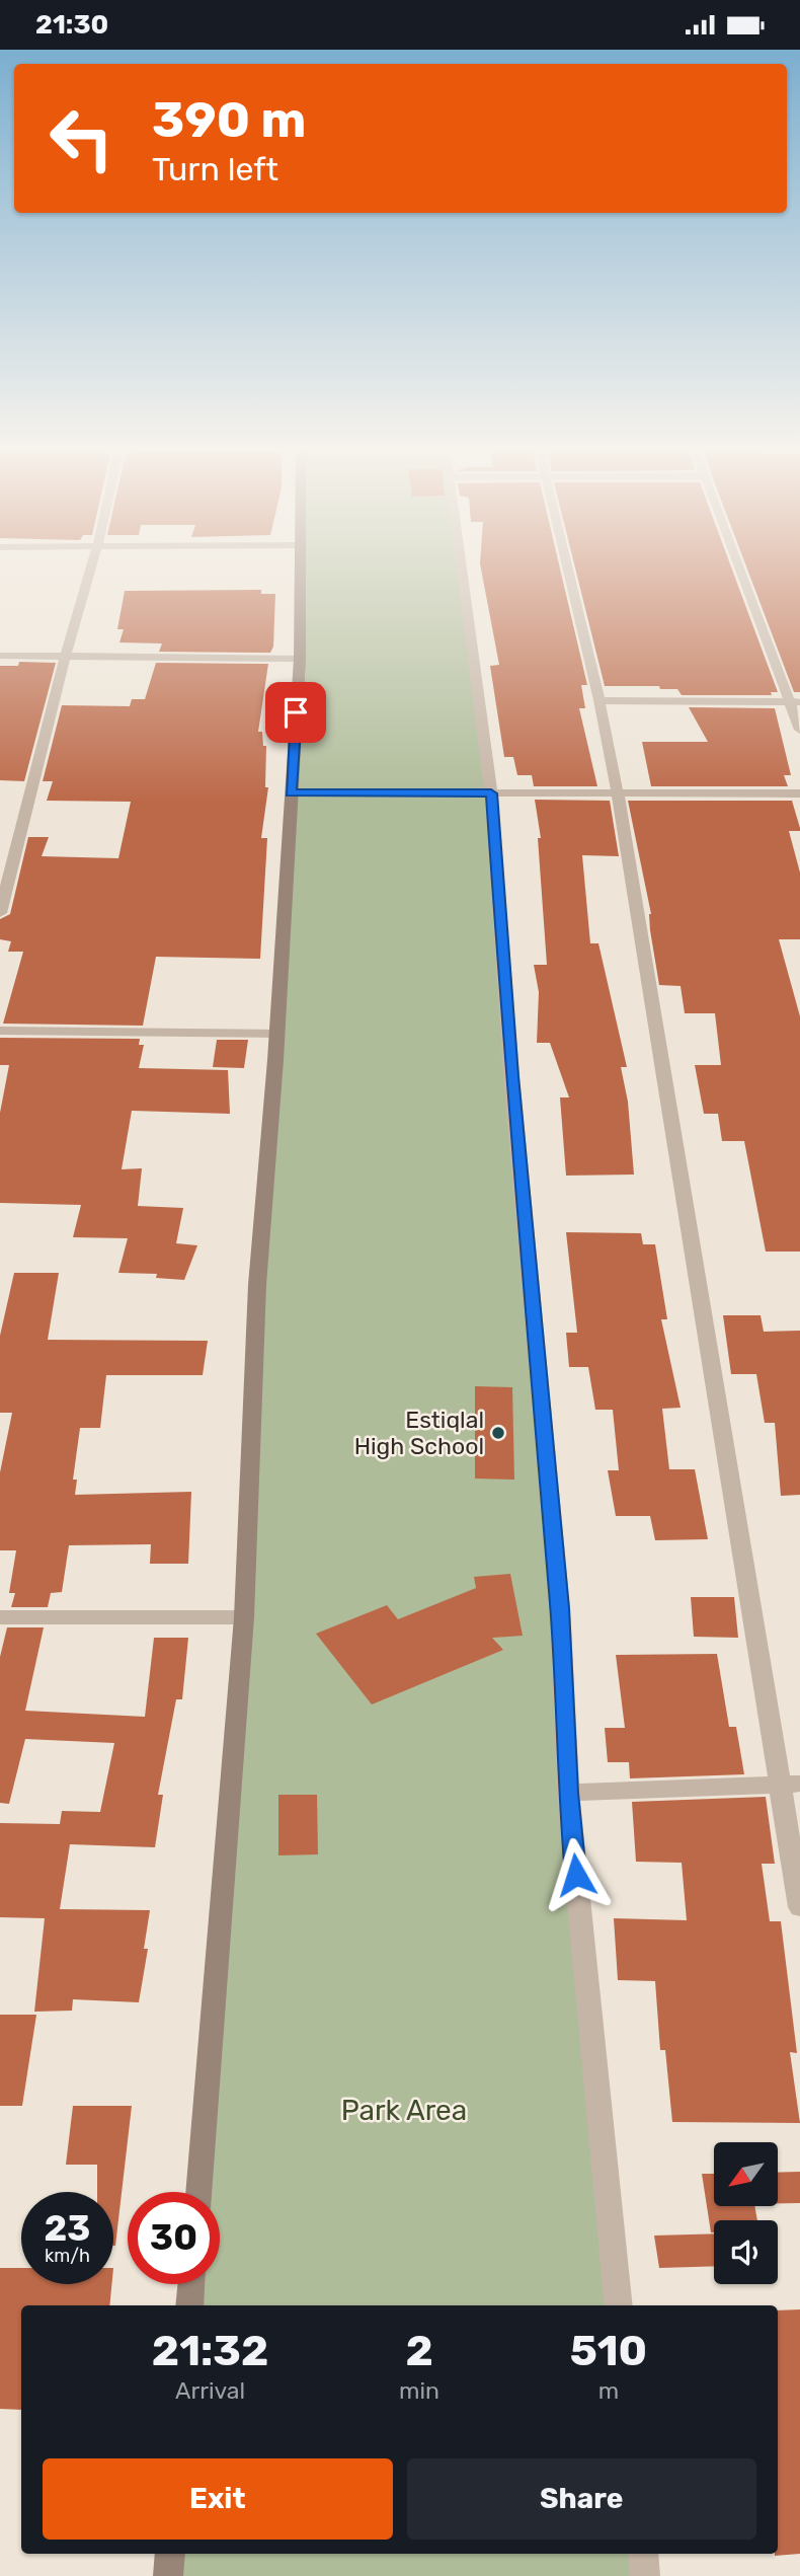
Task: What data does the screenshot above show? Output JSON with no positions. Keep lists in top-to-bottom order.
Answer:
{
  "parks": ["Park Area"],
  "places": ["Estiqlal High School"],
  "north": "bottom left",
  "page": {
    "status": "21:30",
    "turn": ["390 m", "Turn left"],
    "speed": "23 km/h",
    "limit": "30",
    "eta": [
      "21:32",
      "Arrival",
      "2",
      "min",
      "510",
      "m"
    ],
    "buttons": ["Exit", "Share"]
  }
}
